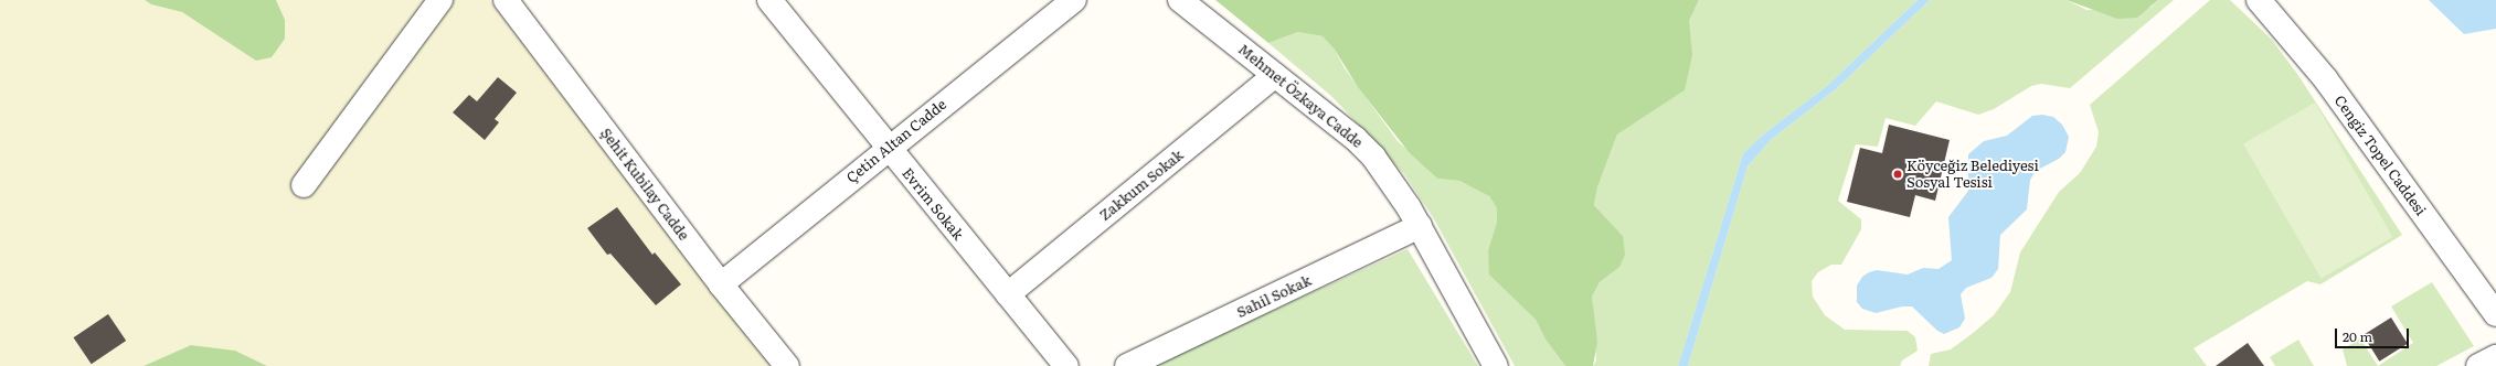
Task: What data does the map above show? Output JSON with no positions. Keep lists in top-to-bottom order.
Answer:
{
  "streets": {
    "street": [
      "Mehmet Özkaya Cadde",
      "Çetin Altan Cadde",
      "Cengiz Topel Caddesi",
      "Şehit Kubilay Cadde",
      "Zakkum Sokak",
      "Evrim Sokak",
      "Sahil Sokak"
    ]
  },
  "crossings": [
    ["Mehmet Özkaya Cadde", "Zakkum Sokak"],
    ["Mehmet Özkaya Cadde", "Sahil Sokak"],
    ["Çetin Altan Cadde", "Şehit Kubilay Cadde"],
    ["Çetin Altan Cadde", "Evrim Sokak"],
    ["Zakkum Sokak", "Evrim Sokak"]
  ],
  "places": ["Köyceğiz Belediyesi Sosyal Tesisi"],
  "scale_bar": "20 m"
}
